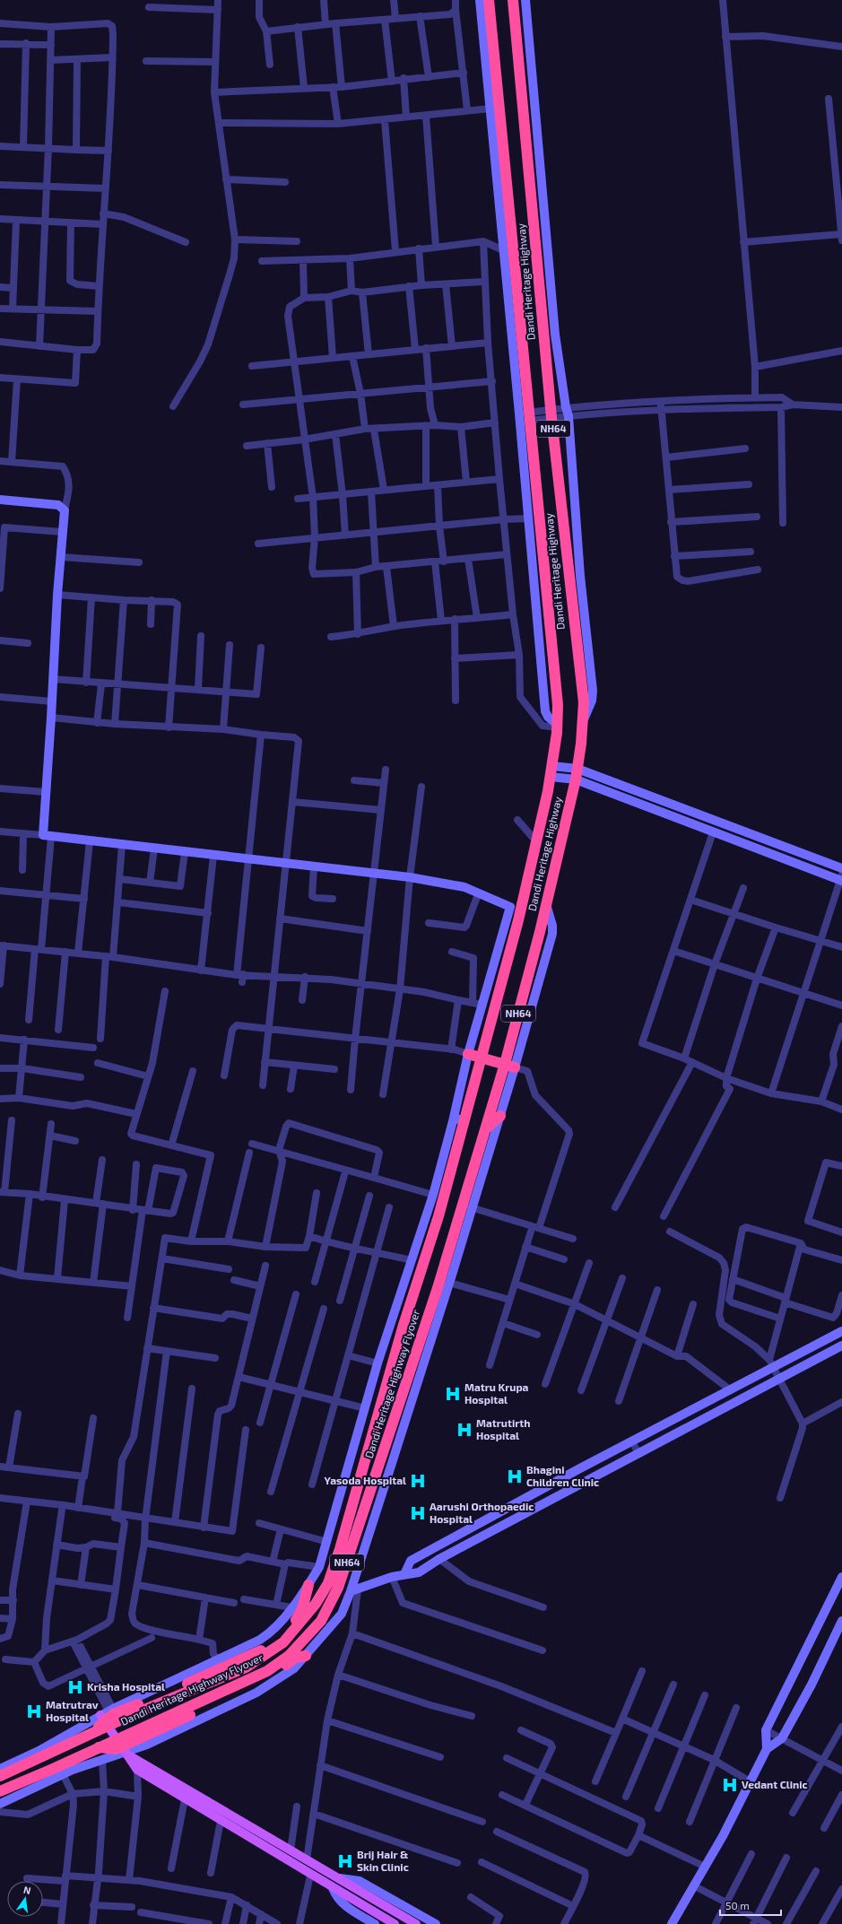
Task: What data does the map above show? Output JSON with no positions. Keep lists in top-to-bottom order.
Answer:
{
  "streets": {
    "highway": ["Dandi Heritage Highway", "NH64", "Dandi Heritage Highway Flyover"]
  },
  "crossings": [
    ["Dandi Heritage Highway", "Dandi Heritage Highway Flyover"]
  ],
  "places": {
    "hospital": [
      "Matru Krupa Hospital",
      "Matrutirth Hospital",
      "Bhagini Children Clinic",
      "Yasoda Hospital",
      "Aarushi Orthopaedic Hospital",
      "Krisha Hospital",
      "Matrutrav Hospital",
      "Vedant Clinic",
      "Brij Hair & Skin Clinic"
    ]
  },
  "scale_bar": "50 m",
  "north": "top"
}
